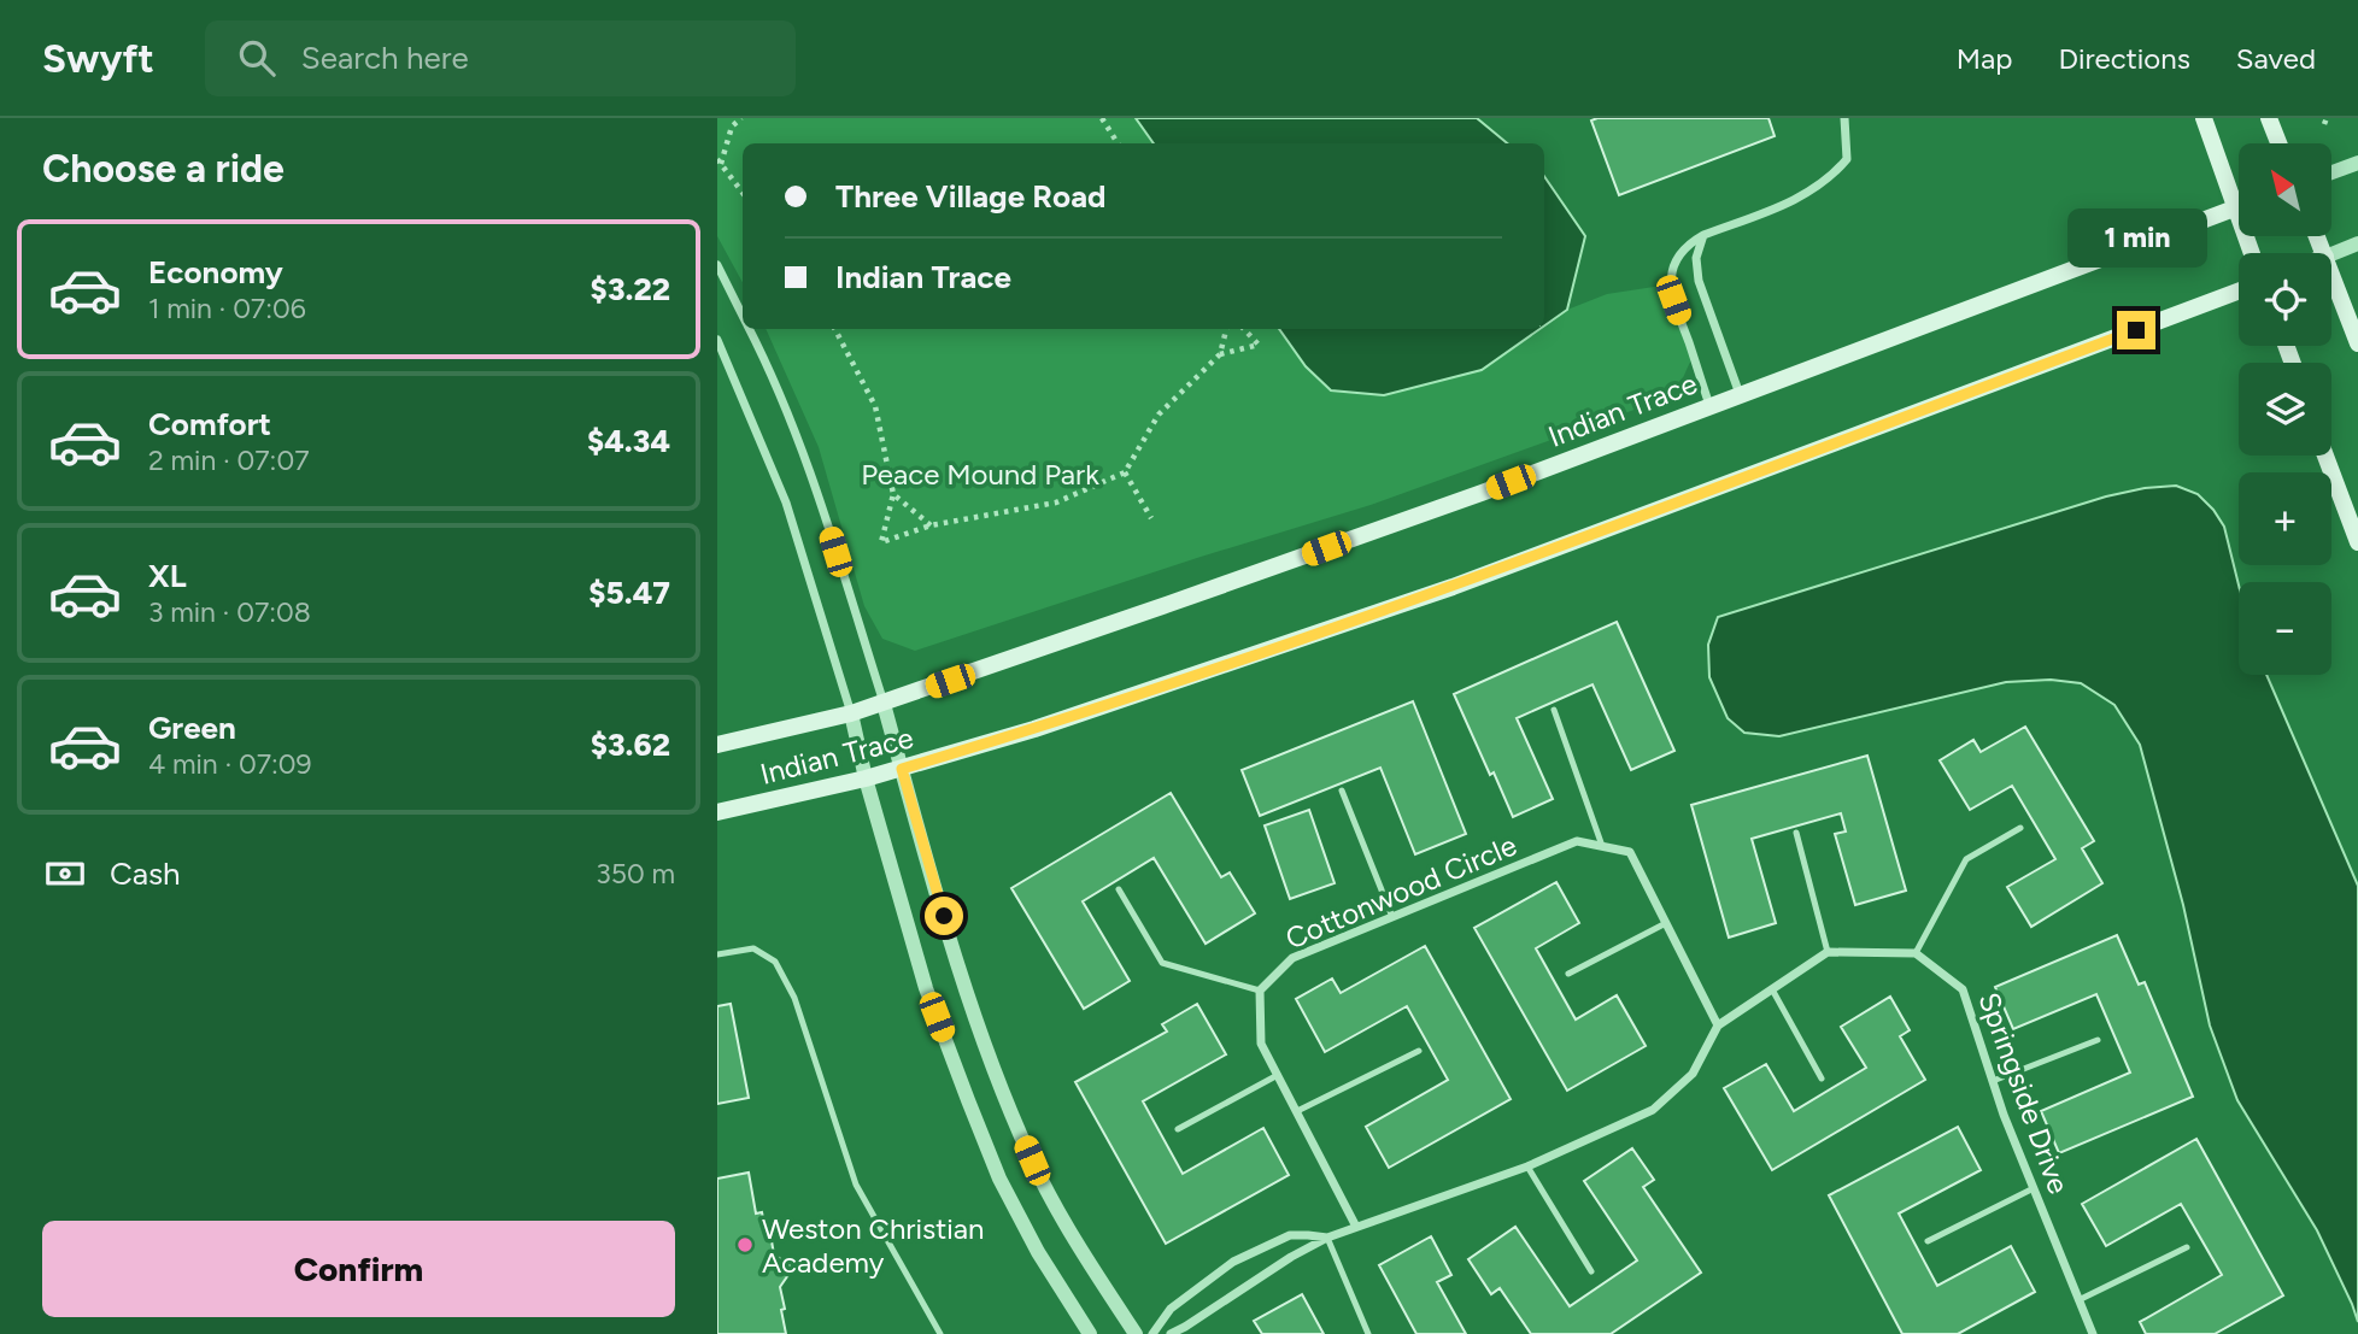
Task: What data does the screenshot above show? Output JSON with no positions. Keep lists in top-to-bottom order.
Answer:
{
  "streets": {
    "main road": ["Indian Trace"],
    "street": ["Cottonwood Circle", "Springside Drive"]
  },
  "parks": ["Peace Mound Park"],
  "places": ["Weston Christian Academy"],
  "north": "top left",
  "page": {
    "header": "Swyft",
    "search": "Search here",
    "nav": ["Map", "Directions", "Saved"],
    "heading": "Choose a ride",
    "map_buttons": ["+", "−"],
    "banner": ["Three Village Road", "Indian Trace"],
    "bubble": "1 min",
    "list": [
      {
        "name": "Economy",
        "note": "1 min · 07:06",
        "value": "$3.22"
      },
      {
        "name": "Comfort",
        "note": "2 min · 07:07",
        "value": "$4.34"
      },
      {
        "name": "XL",
        "note": "3 min · 07:08",
        "value": "$5.47"
      },
      {
        "name": "Green",
        "note": "4 min · 07:09",
        "value": "$3.62"
      }
    ],
    "pay": ["Cash", "350 m"],
    "buttons": "Confirm"
  }
}
